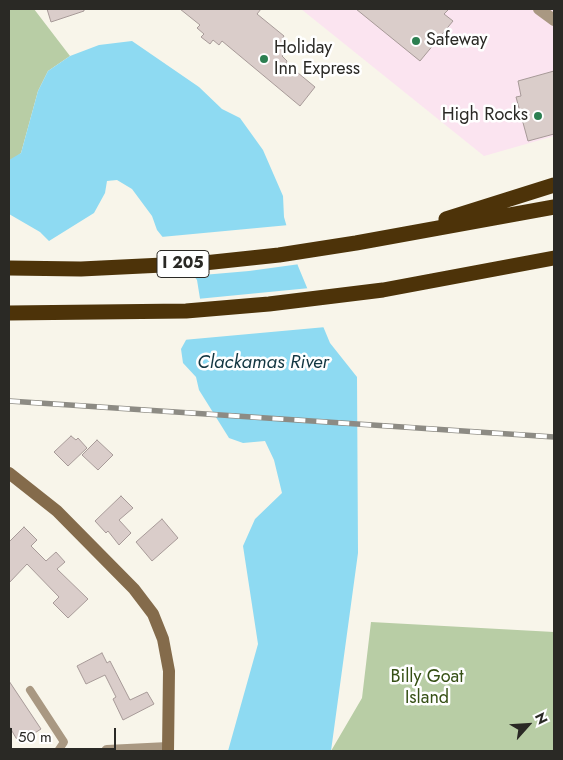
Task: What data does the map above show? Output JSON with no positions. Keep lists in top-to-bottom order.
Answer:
{
  "streets": {
    "highway": ["I 205"]
  },
  "water": ["Clackamas River"],
  "parks": ["Billy Goat Island"],
  "places": ["Safeway", "Holiday Inn Express", "High Rocks"],
  "scale_bar": "50 m",
  "north": "top right"
}
